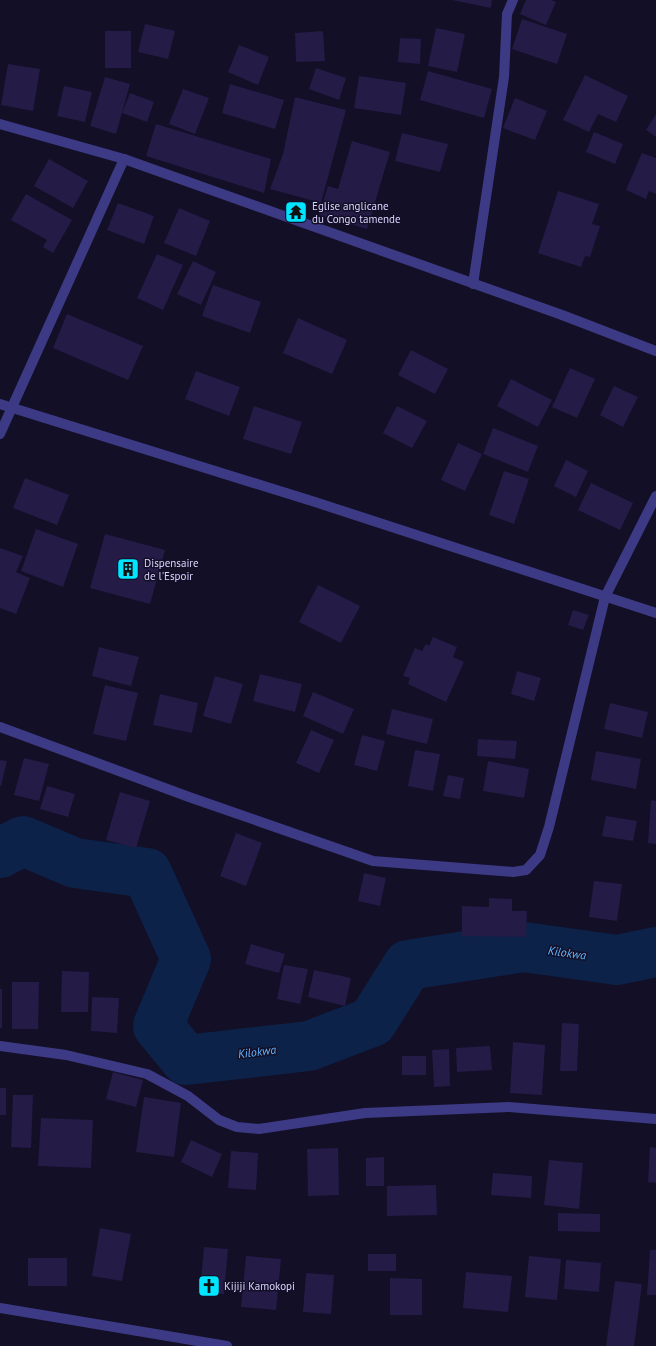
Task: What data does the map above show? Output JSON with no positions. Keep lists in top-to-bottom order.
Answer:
{
  "water": ["Kilokwa"],
  "places": {
    "temple": ["Eglise anglicane du Congo tamende"],
    "building": ["Dispensaire de l'Espoir"],
    "church": ["Kijiji Kamokopi"]
  }
}
